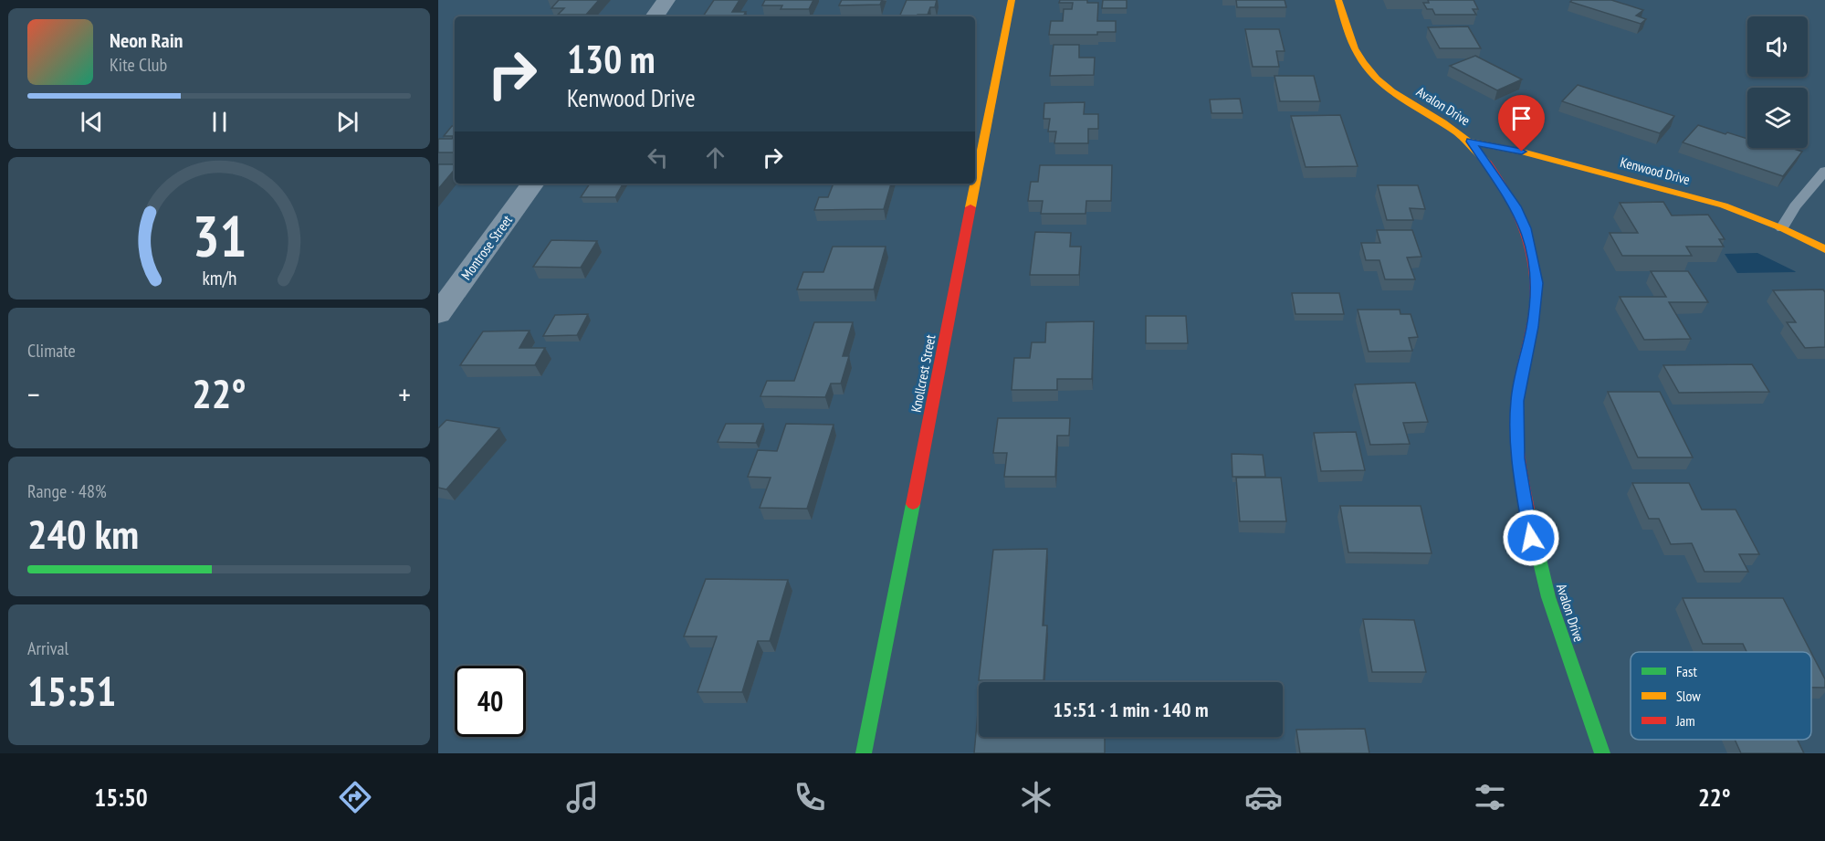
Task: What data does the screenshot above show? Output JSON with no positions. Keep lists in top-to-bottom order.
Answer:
{
  "streets": {
    "street": [
      "Avalon Drive",
      "Kenwood Drive",
      "Montrose Street",
      "Knollcrest Street"
    ]
  },
  "crossings": [
    ["Avalon Drive", "Kenwood Drive"]
  ],
  "legend": ["Fast", "Slow", "Jam"],
  "page": {
    "turn": ["130 m", "Kenwood Drive"],
    "song": ["Neon Rain", "Kite Club"],
    "tile": [
      "Climate",
      ["Range · 48%", "240 km"],
      ["Arrival", "15:51"]
    ],
    "heat": ["−", "22°", "+"],
    "limit": "40",
    "trip": "15:51 · 1 min · 140 m",
    "tabs": ["15:50", "22°"],
    "gauge": ["31", "km/h"]
  }
}
